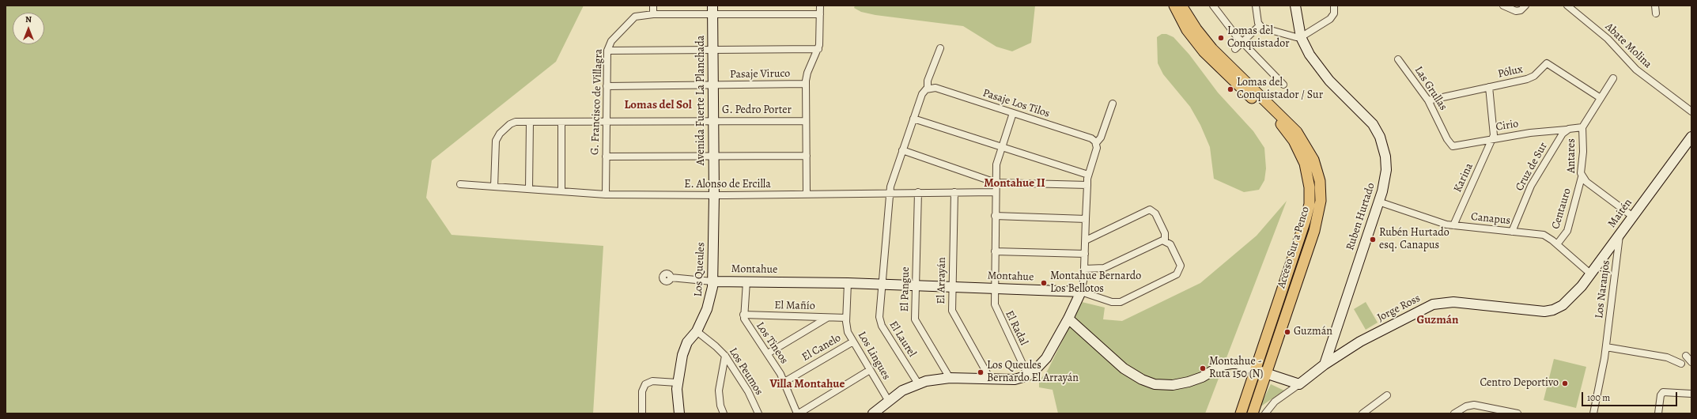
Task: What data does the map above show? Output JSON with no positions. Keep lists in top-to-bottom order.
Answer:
{
  "streets": {
    "main road": ["Acceso Sur a Penco"],
    "street": [
      "Abate Molina",
      "Pólux",
      "Pasaje Viruco",
      "Las Grullas",
      "Avenida Fuerte La Planchada",
      "G. Francisco de Villagra",
      "Pasaje Los Tilos",
      "G. Pedro Porter",
      "Cirio",
      "Antares",
      "Cruz de Sur",
      "Karina",
      "E. Alonso de Ercilla",
      "Centauro",
      "Maitén",
      "Ruben Hurtado",
      "Canapus",
      "Los Queules",
      "Montahue",
      "El Arrayán",
      "El Pangue",
      "Los Naranjos",
      "El Mañío",
      "Jorge Ross",
      "El Radal",
      "El Laurel",
      "Los Tineos",
      "El Canelo",
      "Los Lingues",
      "Los Peumos"
    ]
  },
  "crossings": [
    ["Pólux", "Las Grullas"],
    ["Pólux", "Antares"],
    ["Pasaje Viruco", "Avenida Fuerte La Planchada"],
    ["Pasaje Viruco", "G. Francisco de Villagra"],
    ["Las Grullas", "Cirio"],
    ["Avenida Fuerte La Planchada", "G. Francisco de Villagra"],
    ["Avenida Fuerte La Planchada", "G. Pedro Porter"],
    ["Avenida Fuerte La Planchada", "E. Alonso de Ercilla"],
    ["Avenida Fuerte La Planchada", "Los Queules"],
    ["G. Francisco de Villagra", "G. Pedro Porter"],
    ["G. Francisco de Villagra", "E. Alonso de Ercilla"],
    ["Pasaje Los Tilos", "El Radal"],
    ["Pasaje Los Tilos", "El Laurel"],
    ["G. Pedro Porter", "E. Alonso de Ercilla"],
    ["Cirio", "Cruz de Sur"],
    ["Cirio", "Karina"],
    ["Antares", "Centauro"],
    ["Antares", "Maitén"],
    ["Cruz de Sur", "Canapus"],
    ["Karina", "Canapus"],
    ["E. Alonso de Ercilla", "Los Queules"],
    ["E. Alonso de Ercilla", "El Arrayán"],
    ["E. Alonso de Ercilla", "El Pangue"],
    ["E. Alonso de Ercilla", "El Radal"],
    ["E. Alonso de Ercilla", "El Laurel"],
    ["Centauro", "Canapus"],
    ["Maitén", "Canapus"],
    ["Maitén", "Los Naranjos"],
    ["Maitén", "Jorge Ross"],
    ["Ruben Hurtado", "Canapus"],
    ["Ruben Hurtado", "Jorge Ross"],
    ["Los Queules", "Montahue"],
    ["Los Queules", "Los Peumos"],
    ["Montahue", "El Arrayán"],
    ["Montahue", "El Pangue"],
    ["Montahue", "El Radal"],
    ["Montahue", "El Laurel"],
    ["Montahue", "Los Tineos"],
    ["Montahue", "Los Lingues"],
    ["El Mañío", "Los Tineos"],
    ["El Mañío", "Los Lingues"],
    ["Los Tineos", "El Canelo"],
    ["El Canelo", "Los Lingues"]
  ],
  "districts": [
    "Lomas del Sol",
    "Montahue II",
    "Guzmán",
    "Villa Montahue"
  ],
  "places": [
    "Lomas del Conquistador",
    "Lomas del Conquistador / Sur",
    "Rubén Hurtado esq. Canapus",
    "Montahue Bernardo Los Bellotos",
    "Guzmán",
    "Montahue - Ruta 150 (N)",
    "Los Queules Bernardo El Arrayán",
    "Centro Deportivo"
  ],
  "scale_bar": "100 m",
  "north": "top"
}
